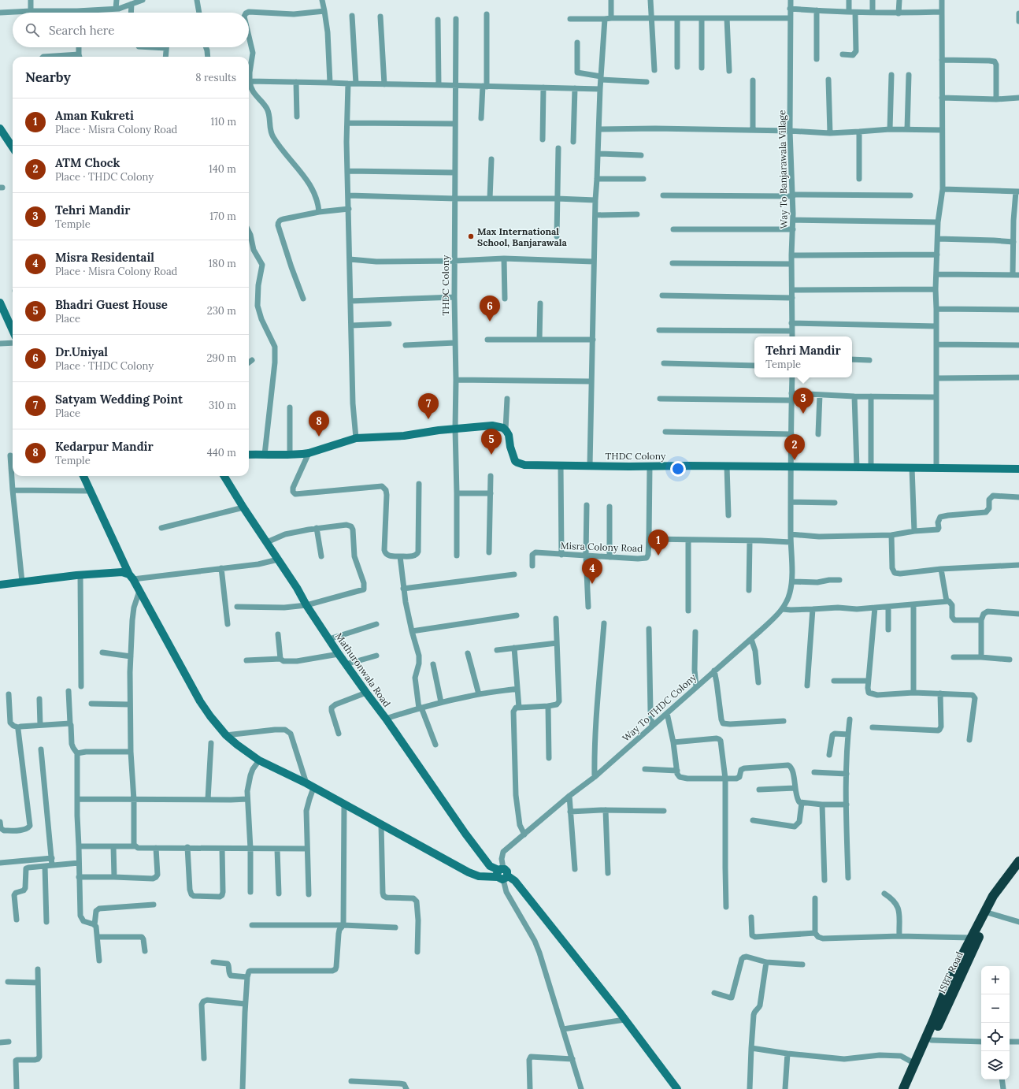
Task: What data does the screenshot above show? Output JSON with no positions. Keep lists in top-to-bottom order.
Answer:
{
  "streets": {
    "highway": ["ISBT Road"],
    "street": [
      "Way To Banjarawala Village",
      "THDC Colony",
      "Misra Colony Road",
      "Mathuronwala Road",
      "Way To THDC Colony"
    ]
  },
  "crossings": [
    ["THDC Colony", "Misra Colony Road"],
    ["Mathuronwala Road", "Way To THDC Colony"]
  ],
  "places": ["Max International School, Banjarawala"],
  "page": {
    "search": "Search here",
    "heading": ["Nearby", "8 results"],
    "list": [
      {
        "mark": "1",
        "name": "Aman Kukreti",
        "note": "Place · Misra Colony Road",
        "value": "110 m"
      },
      {
        "mark": "2",
        "name": "ATM Chock",
        "note": "Place · THDC Colony",
        "value": "140 m"
      },
      {
        "mark": "3",
        "name": "Tehri Mandir",
        "note": "Temple",
        "value": "170 m"
      },
      {
        "mark": "4",
        "name": "Misra Residentail",
        "note": "Place · Misra Colony Road",
        "value": "180 m"
      },
      {
        "mark": "5",
        "name": "Bhadri Guest House",
        "note": "Place",
        "value": "230 m"
      },
      {
        "mark": "6",
        "name": "Dr.Uniyal",
        "note": "Place · THDC Colony",
        "value": "290 m"
      },
      {
        "mark": "7",
        "name": "Satyam Wedding Point",
        "note": "Place",
        "value": "310 m"
      },
      {
        "mark": "8",
        "name": "Kedarpur Mandir",
        "note": "Temple",
        "value": "440 m"
      }
    ],
    "pins": [
      "6",
      "3",
      "7",
      "8",
      "5",
      "2",
      "1",
      "4"
    ],
    "popup": ["Tehri Mandir", "Temple"],
    "map_buttons": ["+", "−"]
  }
}
